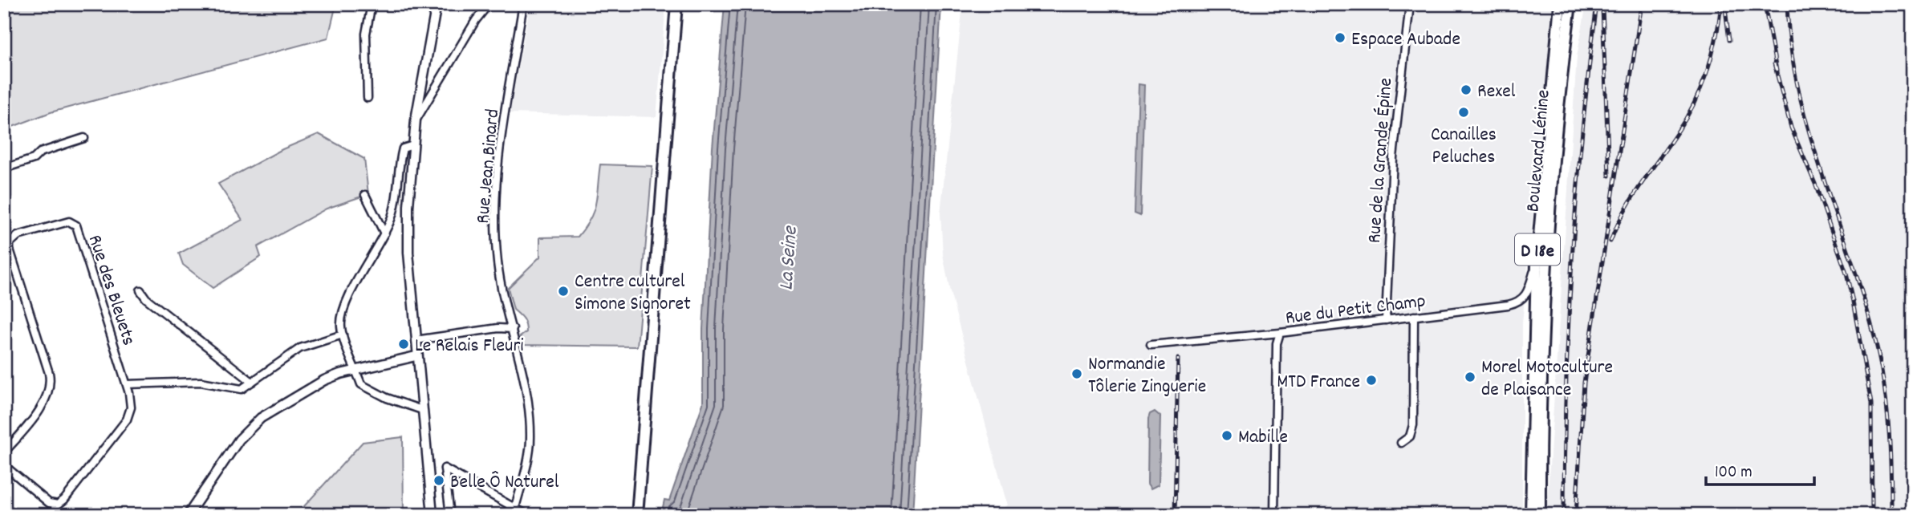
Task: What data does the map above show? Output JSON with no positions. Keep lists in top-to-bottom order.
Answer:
{
  "streets": {
    "main road": ["Boulevard Lénine", "D 18e"],
    "street": [
      "Rue de la Grande Épine",
      "Rue Jean Binard",
      "Rue des Bleuets",
      "Rue du Petit Champ"
    ]
  },
  "crossings": [
    ["Boulevard Lénine", "Rue du Petit Champ"],
    ["Rue de la Grande Épine", "Rue du Petit Champ"]
  ],
  "water": ["La Seine"],
  "places": [
    "Espace Aubade",
    "Rexel",
    "Canailles Peluches",
    "Centre culturel Simone Signoret",
    "Le Relais Fleuri",
    "Normandie Tôlerie Zinguerie",
    "Morel Motoculture de Plaisance",
    "MTD France",
    "Mabille",
    "Belle Ô Naturel"
  ],
  "scale_bar": "100 m"
}
